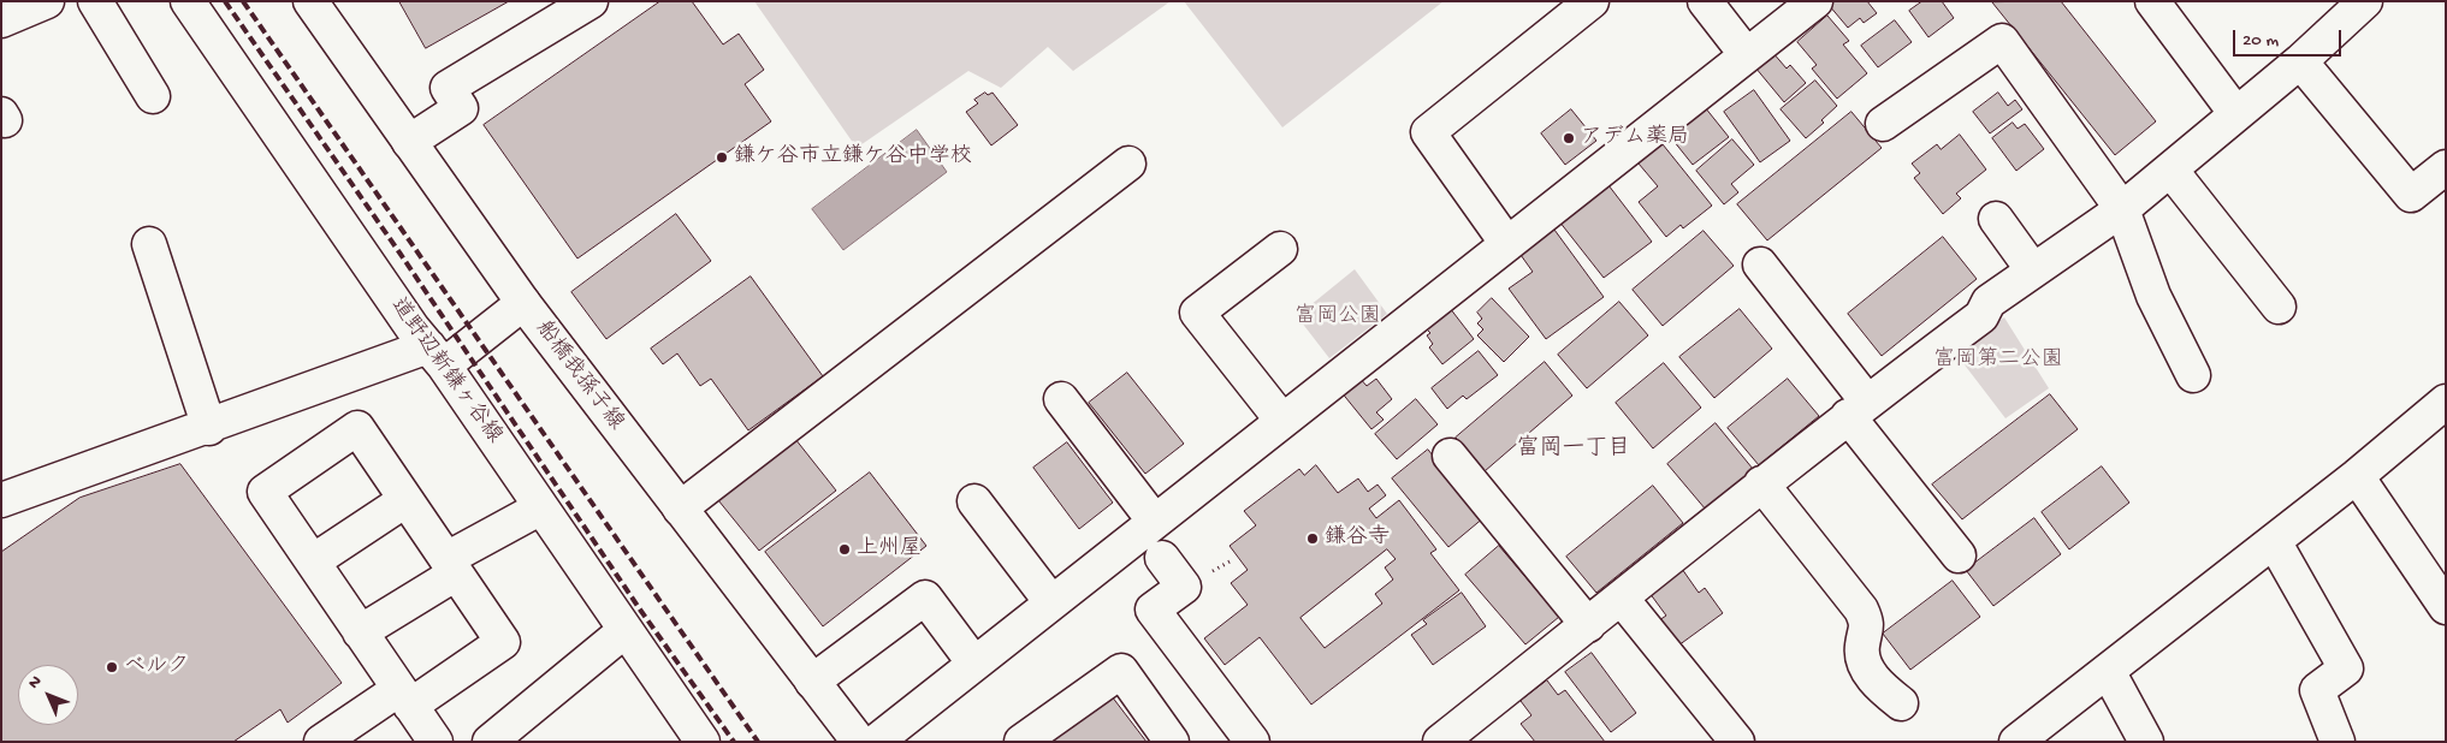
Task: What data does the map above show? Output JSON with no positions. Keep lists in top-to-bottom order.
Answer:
{
  "streets": {
    "street": ["道野辺新鎌ヶ谷線", "船橋我孫子線"]
  },
  "districts": ["富岡一丁目"],
  "parks": ["富岡公園", "富岡第二公園"],
  "places": [
    "アデム薬局",
    "鎌ケ谷市立鎌ケ谷中学校",
    "鎌谷寺",
    "上州屋",
    "ベルク"
  ],
  "scale_bar": "20 m",
  "north": "top left"
}
